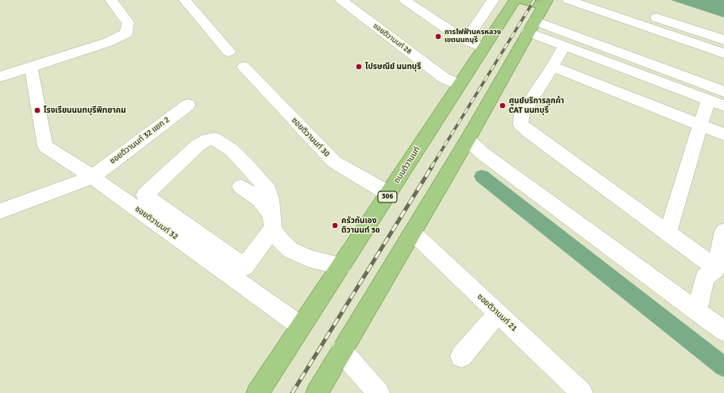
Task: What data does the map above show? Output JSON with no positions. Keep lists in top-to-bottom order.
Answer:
{
  "streets": {
    "main road": ["ถนนติวานนท์", "306"],
    "street": [
      "ซอยติวานนท์ 28",
      "ซอยติวานนท์ 30",
      "ซอยติวานนท์ 32 แยก 2",
      "ซอยติวานนท์ 32",
      "ซอยติวานนท์ 21"
    ]
  },
  "crossings": [
    ["ซอยติวานนท์ 28", "ถนนติวานนท์"],
    ["ซอยติวานนท์ 30", "ถนนติวานนท์"],
    ["ซอยติวานนท์ 32 แยก 2", "ซอยติวานนท์ 32"],
    ["ถนนติวานนท์", "ซอยติวานนท์ 32"]
  ],
  "places": [
    "การไฟฟ้านครหลวง เขตนนทบุรี",
    "ไปรษณีย์ นนทบุรี",
    "ศูนย์บริการลูกค้า CAT นนทบุรี",
    "โรงเรียนนนทบุรีพิทยาคม",
    "ครัวกันเอง ติวานนท์ 30"
  ]
}
